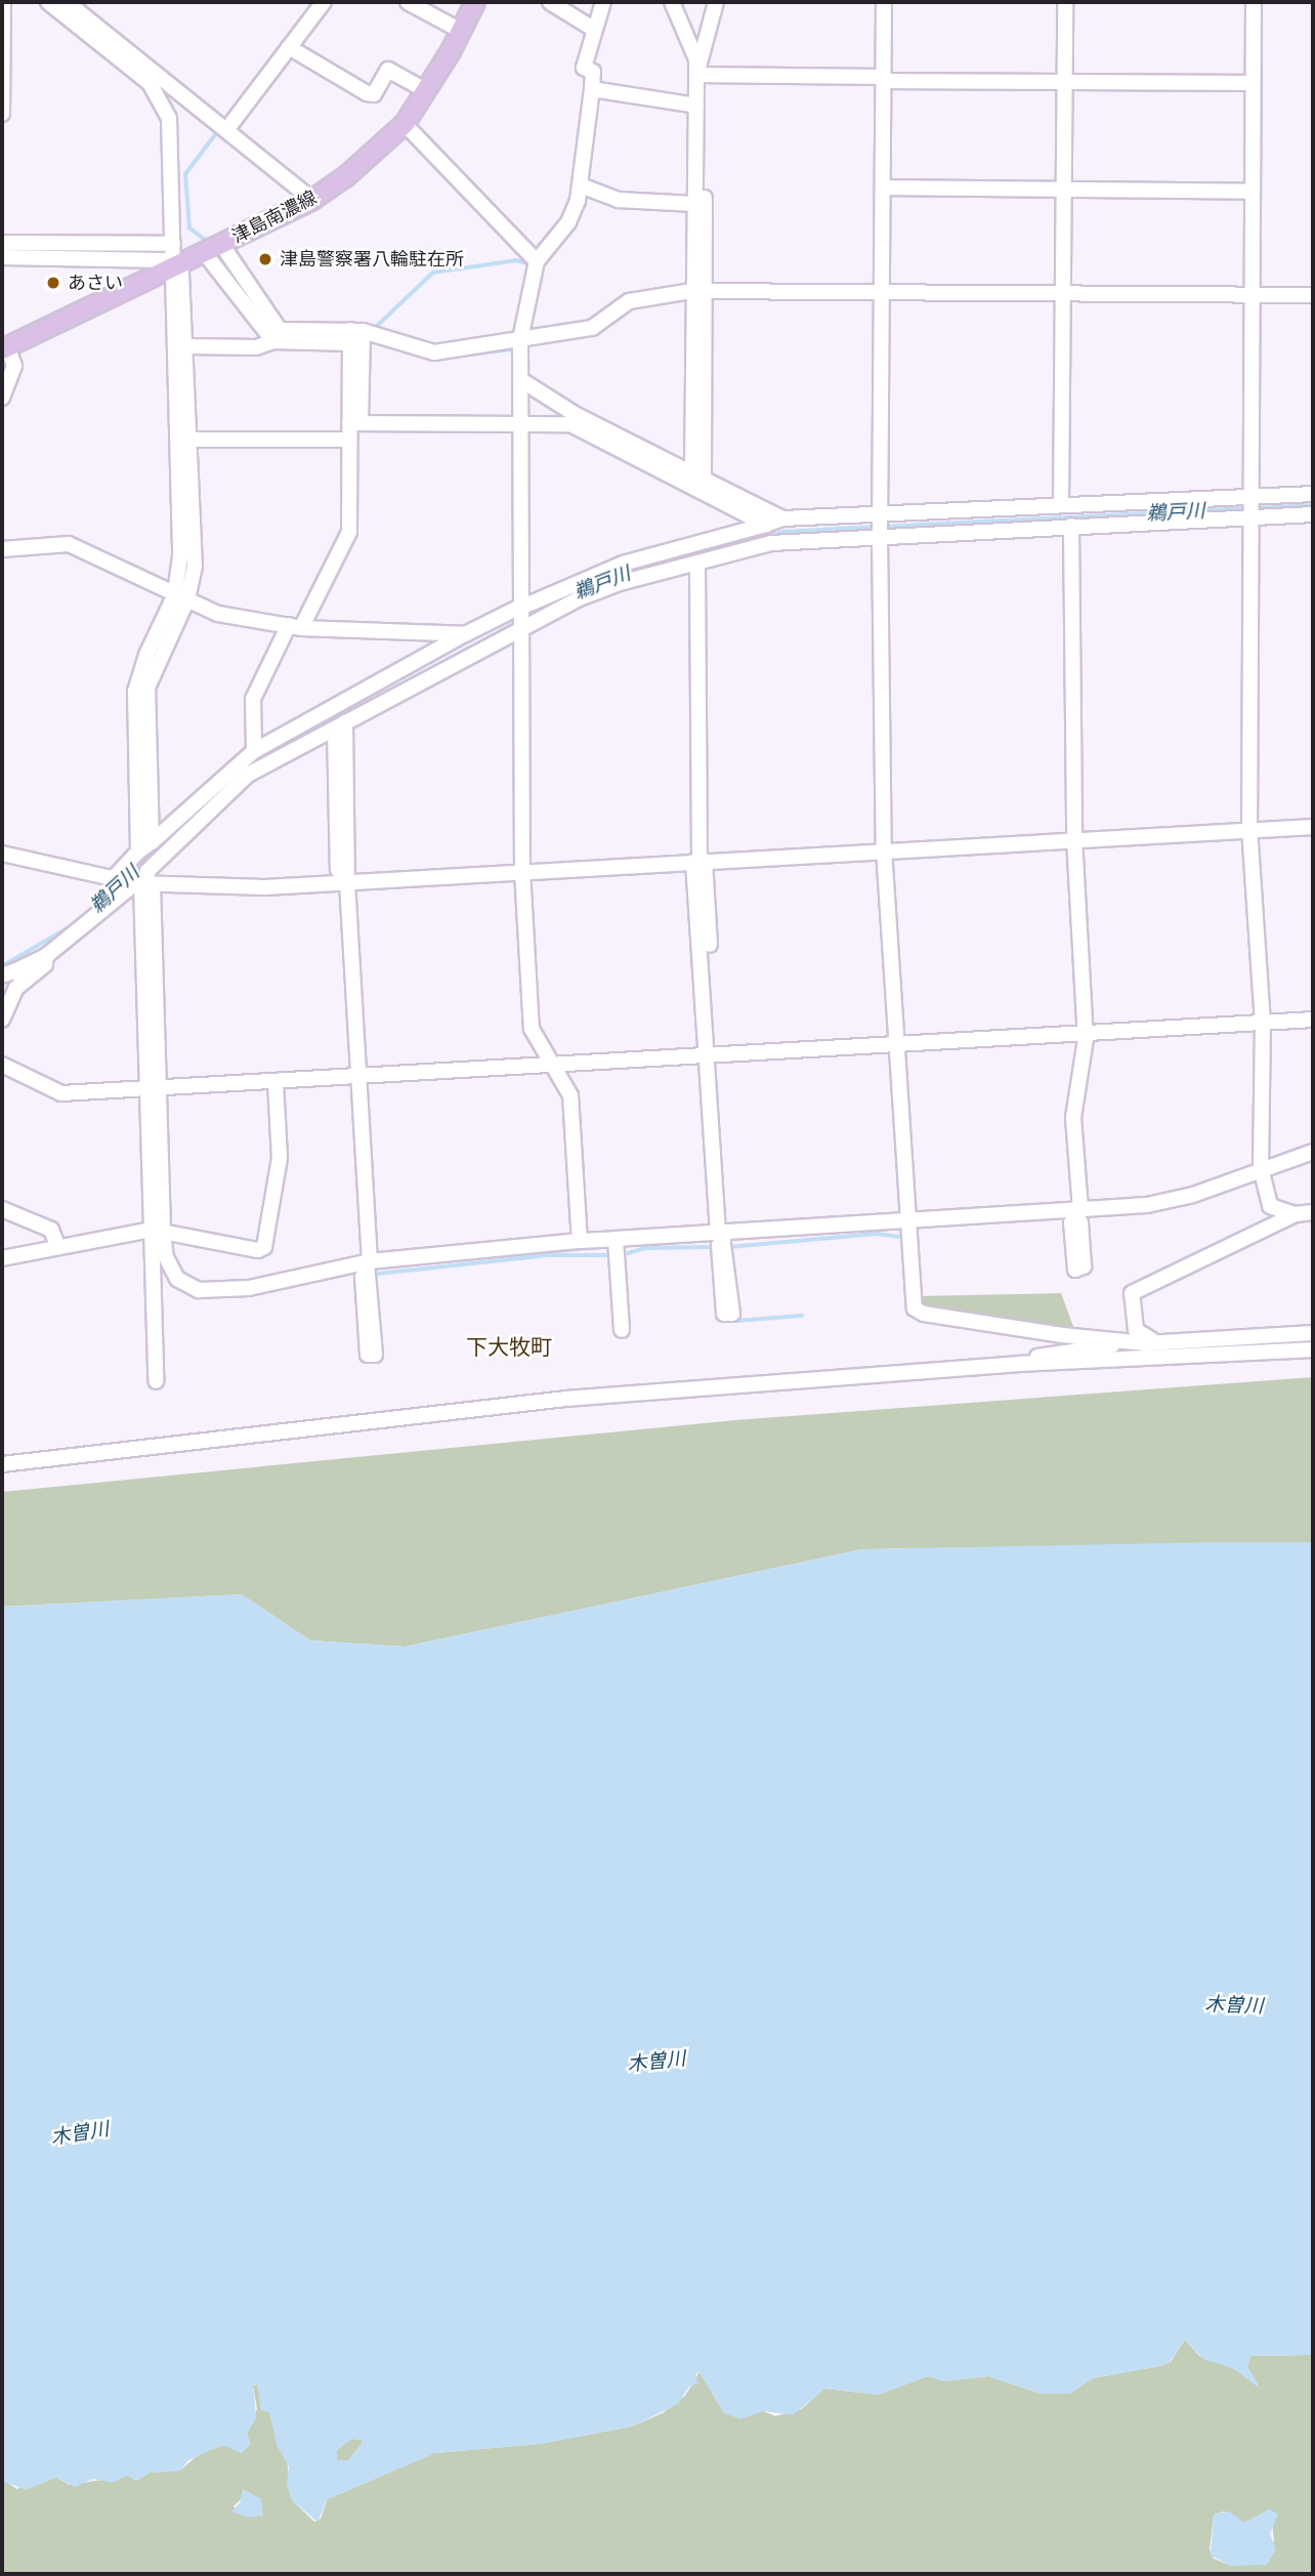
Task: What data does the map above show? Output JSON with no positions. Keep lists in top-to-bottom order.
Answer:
{
  "streets": {
    "main road": ["津島南濃線"]
  },
  "districts": ["下大牧町"],
  "water": ["鵜戸川", "木曽川"],
  "places": ["津島警察署八輪駐在所", "あさい"]
}
